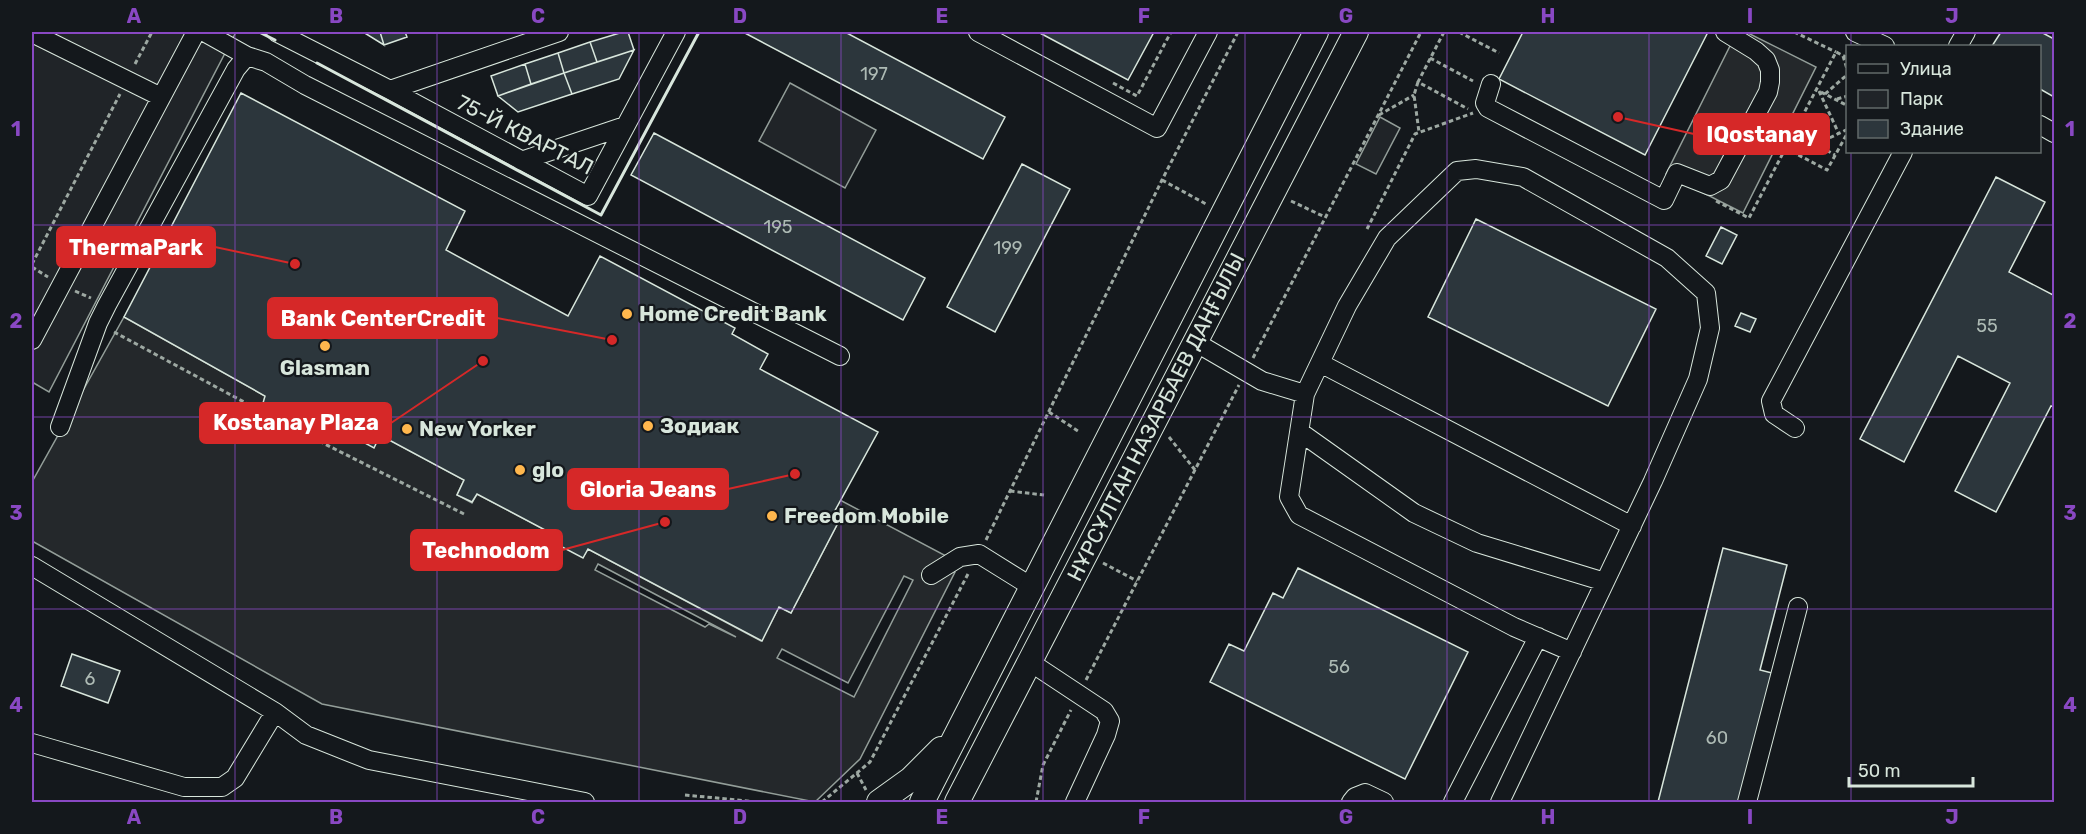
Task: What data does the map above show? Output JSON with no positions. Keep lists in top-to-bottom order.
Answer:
{
  "streets": {
    "main road": ["НҰРСҰЛТАН НАЗАРБАЕВ ДАҢҒЫЛЫ"],
    "street": ["75-Й КВАРТАЛ"]
  },
  "places": [
    "IQostanay",
    "ThermaPark",
    "Home Credit Bank",
    "Bank CenterCredit",
    "Glasman",
    "Kostanay Plaza",
    "Зодиак",
    "New Yorker",
    "glo",
    "Gloria Jeans",
    "Freedom Mobile",
    "Technodom"
  ],
  "house_numbers": [
    "197",
    "195",
    "199",
    "55",
    "56",
    "6",
    "60"
  ],
  "legend": ["Улица", "Парк", "Здание"],
  "scale_bar": "50 m",
  "grid": {
    "columns": [
      "A",
      "B",
      "C",
      "D",
      "E",
      "F",
      "G",
      "H",
      "I",
      "J"
    ],
    "rows": [
      "1",
      "2",
      "3",
      "4"
    ]
  }
}
